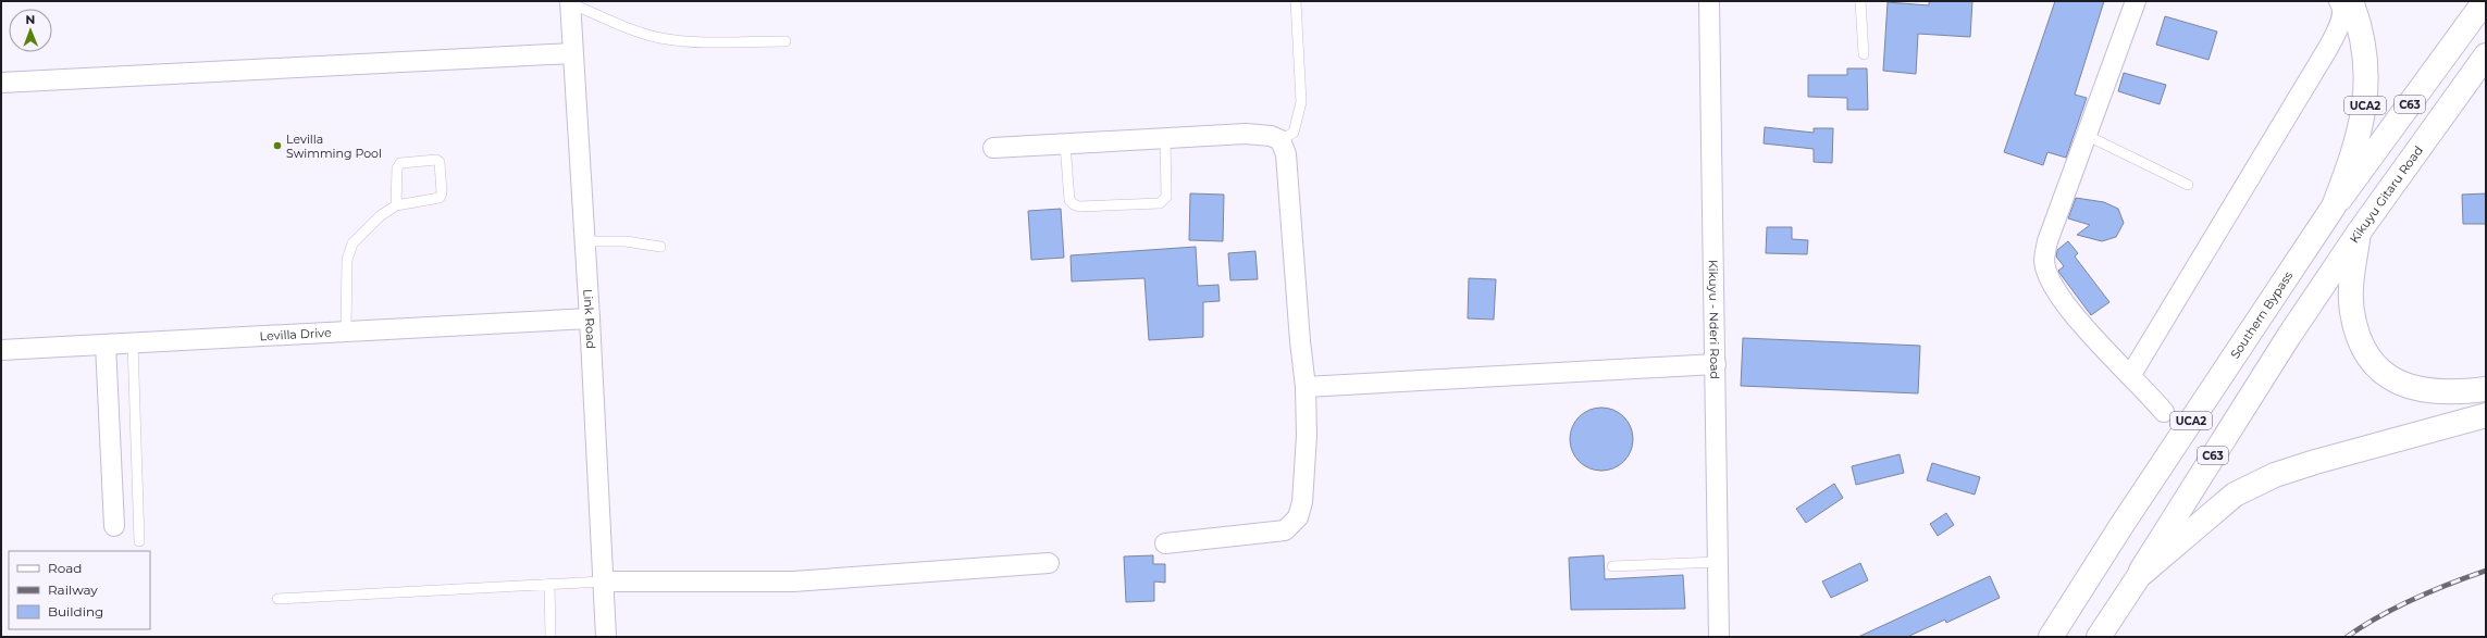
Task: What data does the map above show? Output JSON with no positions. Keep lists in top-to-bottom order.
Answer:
{
  "streets": {
    "main road": [
      "C63",
      "UCA2",
      "Kikuyu Gitaru Road",
      "Southern Bypass"
    ],
    "street": ["Link Road", "Kikuyu - Nderi Road", "Levilla Drive"]
  },
  "crossings": [
    ["UCA2", "Southern Bypass"],
    ["Link Road", "Levilla Drive"]
  ],
  "places": ["Levilla Swimming Pool"],
  "legend": ["Road", "Railway", "Building"],
  "north": "top"
}
